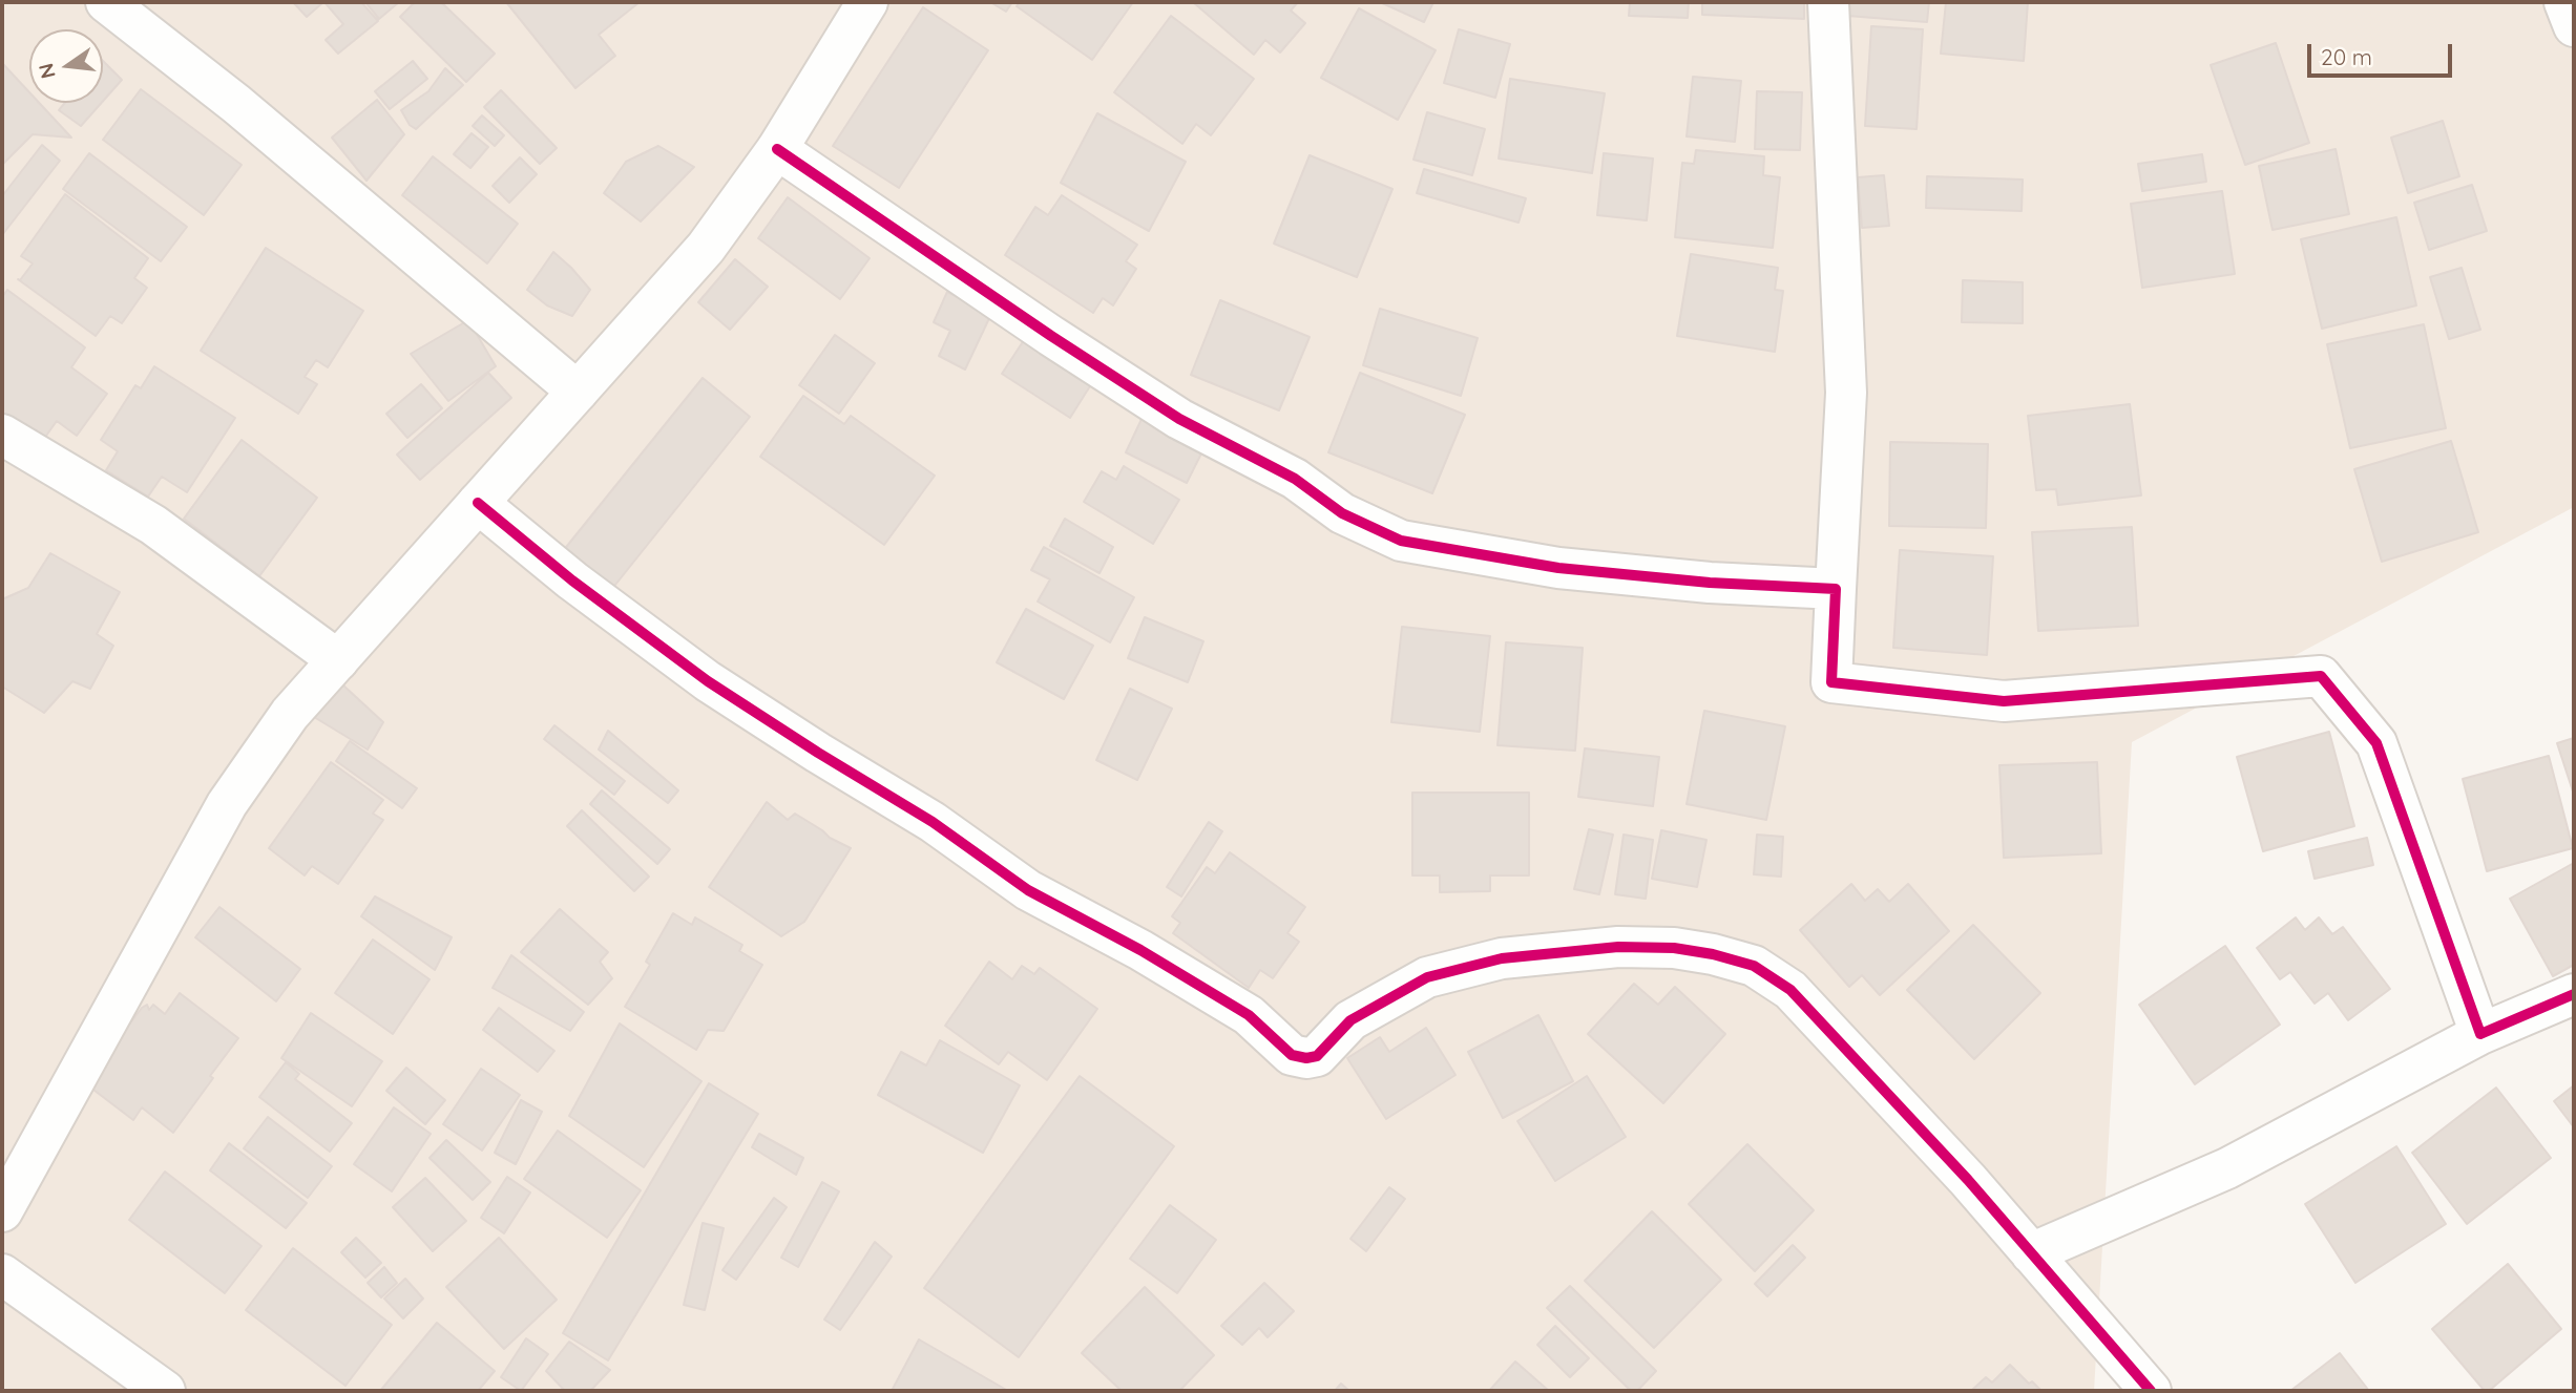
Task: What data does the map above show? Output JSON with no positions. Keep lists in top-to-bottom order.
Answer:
{
  "scale_bar": "20 m",
  "north": "left"
}
